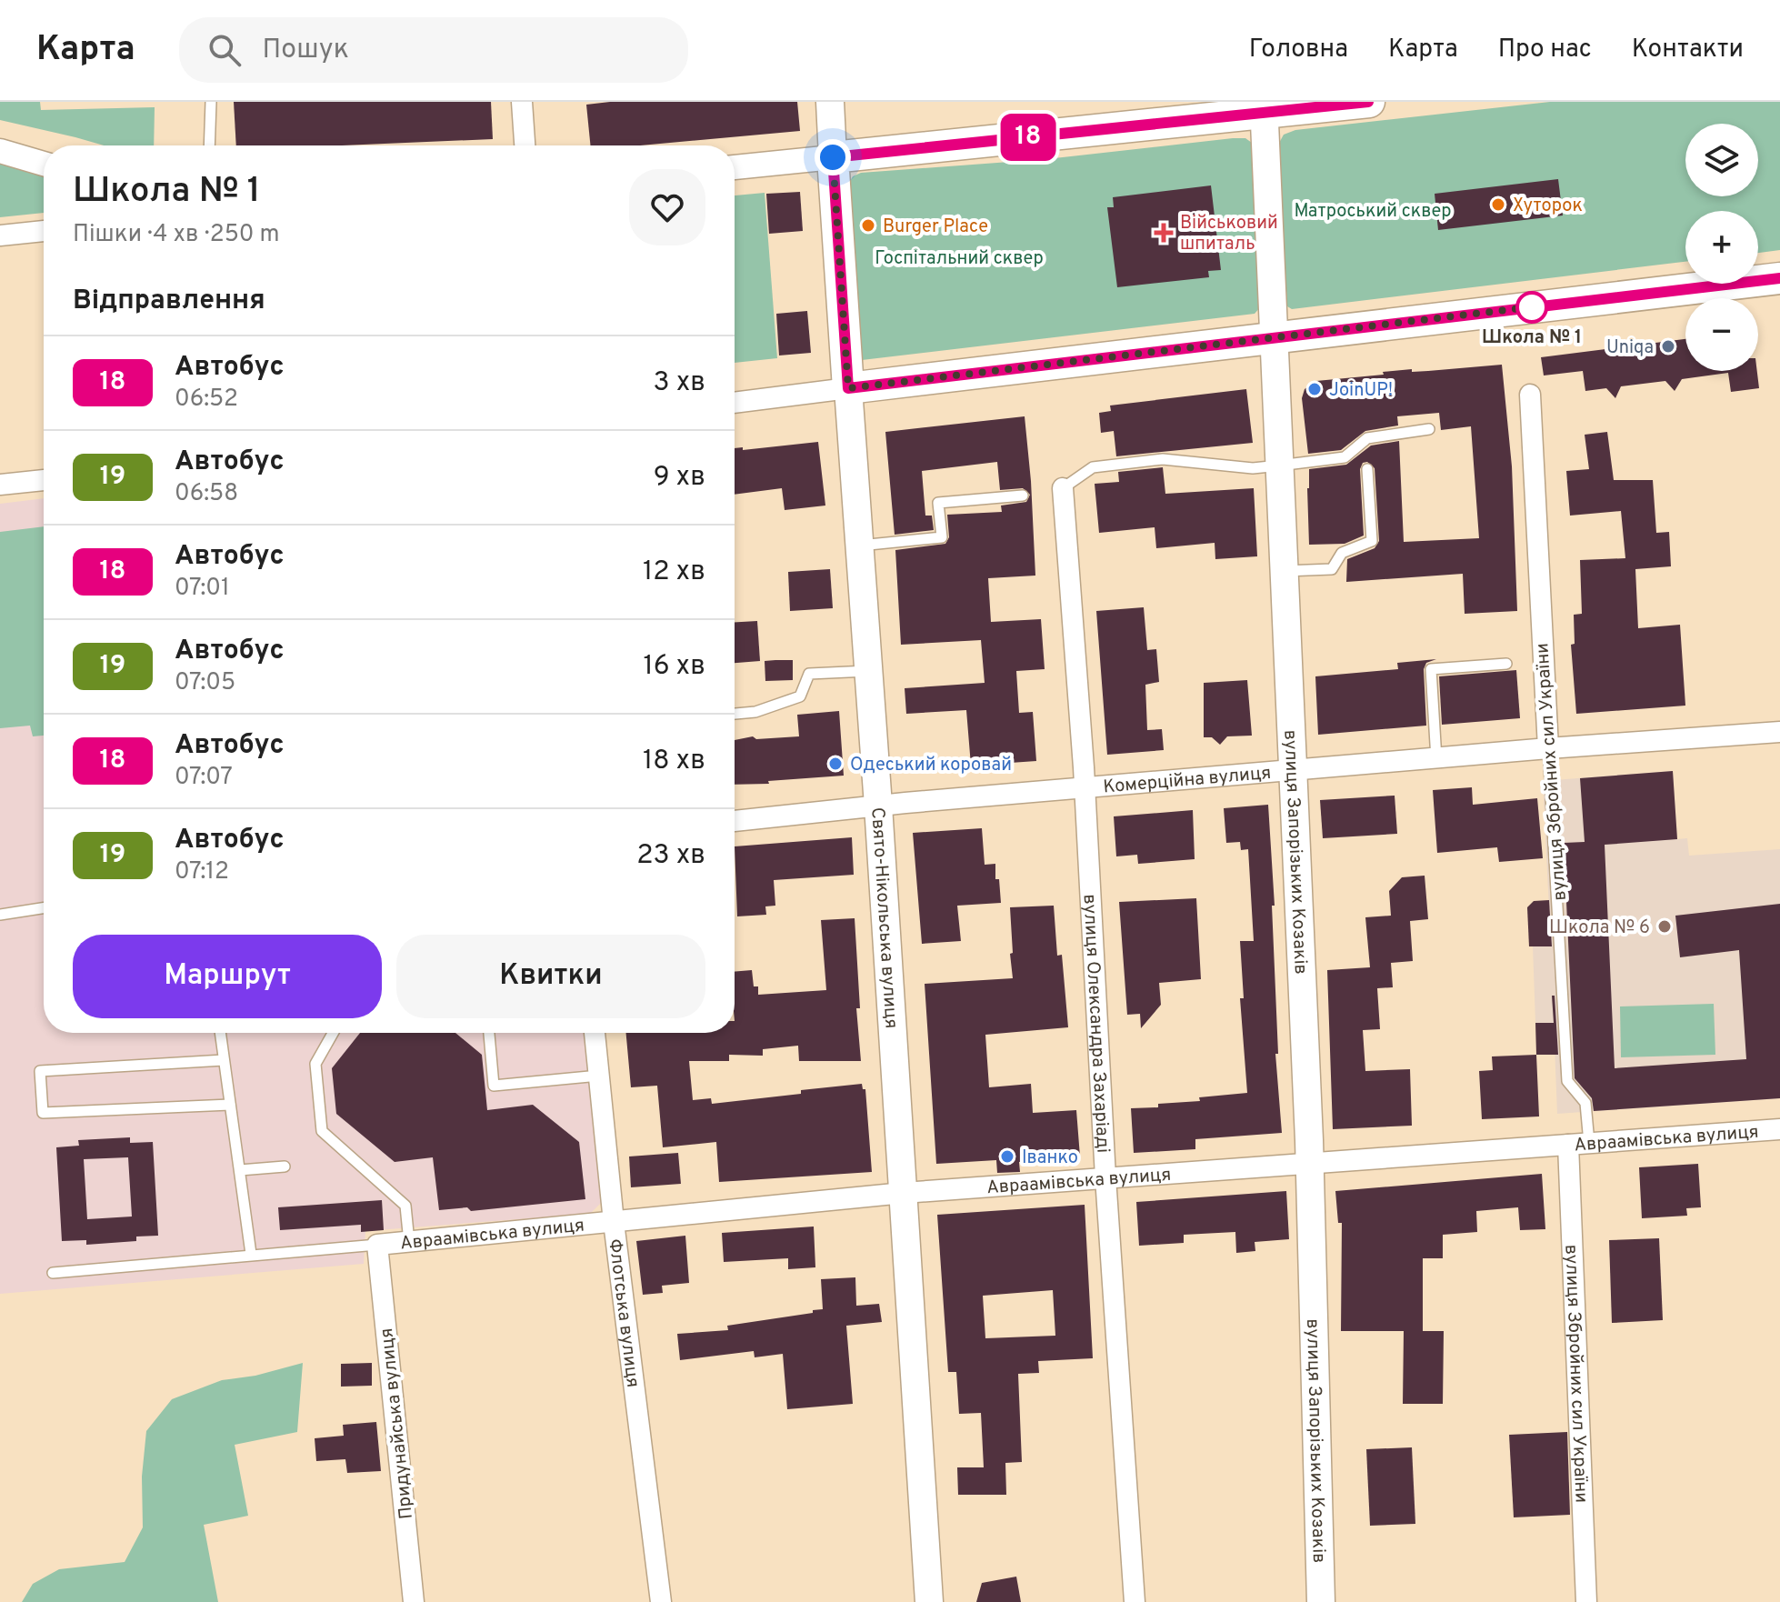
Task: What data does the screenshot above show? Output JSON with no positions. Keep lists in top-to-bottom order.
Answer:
{
  "streets": {
    "main road": ["вулиця Запорізьких Козаків", "Свято-Нікольська вулиця"],
    "street": [
      "вулиця Збройних сил України",
      "Комерційна вулиця",
      "вулиця Олександра Захаріаді",
      "Авраамівська вулиця",
      "Флотська вулиця",
      "Придунайська вулиця"
    ]
  },
  "crossings": [
    ["вулиця Збройних сил України", "Комерційна вулиця"],
    ["вулиця Збройних сил України", "Авраамівська вулиця"],
    ["Комерційна вулиця", "вулиця Запорізьких Козаків"],
    ["Комерційна вулиця", "Свято-Нікольська вулиця"],
    ["Комерційна вулиця", "вулиця Олександра Захаріаді"],
    ["вулиця Запорізьких Козаків", "Авраамівська вулиця"],
    ["Свято-Нікольська вулиця", "Авраамівська вулиця"],
    ["вулиця Олександра Захаріаді", "Авраамівська вулиця"],
    ["Авраамівська вулиця", "Флотська вулиця"],
    ["Авраамівська вулиця", "Придунайська вулиця"]
  ],
  "parks": ["Матроський сквер", "Госпітальний сквер"],
  "places": {
    "other": [
      "Хуторок",
      "Burger Place",
      "Школа № 1",
      "Uniqa",
      "JoinUP!",
      "Одеський коровай",
      "Школа № 6",
      "Іванко"
    ],
    "health": ["Військовий шпиталь"]
  },
  "lines": ["bus line 18"],
  "page": {
    "header": "Карта",
    "search": "Пошук",
    "nav": [
      "Головна",
      "Карта",
      "Про нас",
      "Контакти"
    ],
    "on_map": "18",
    "map_buttons": ["+", "−"],
    "heading": [
      ["Школа № 1", "Пішки · 4 хв · 250 m"],
      "Відправлення"
    ],
    "list": [
      {
        "mark": "18",
        "name": "Автобус",
        "note": "06:52",
        "value": "3 хв"
      },
      {
        "mark": "19",
        "name": "Автобус",
        "note": "06:58",
        "value": "9 хв"
      },
      {
        "mark": "18",
        "name": "Автобус",
        "note": "07:01",
        "value": "12 хв"
      },
      {
        "mark": "19",
        "name": "Автобус",
        "note": "07:05",
        "value": "16 хв"
      },
      {
        "mark": "18",
        "name": "Автобус",
        "note": "07:07",
        "value": "18 хв"
      },
      {
        "mark": "19",
        "name": "Автобус",
        "note": "07:12",
        "value": "23 хв"
      }
    ],
    "buttons": ["Маршрут", "Квитки"]
  }
}
